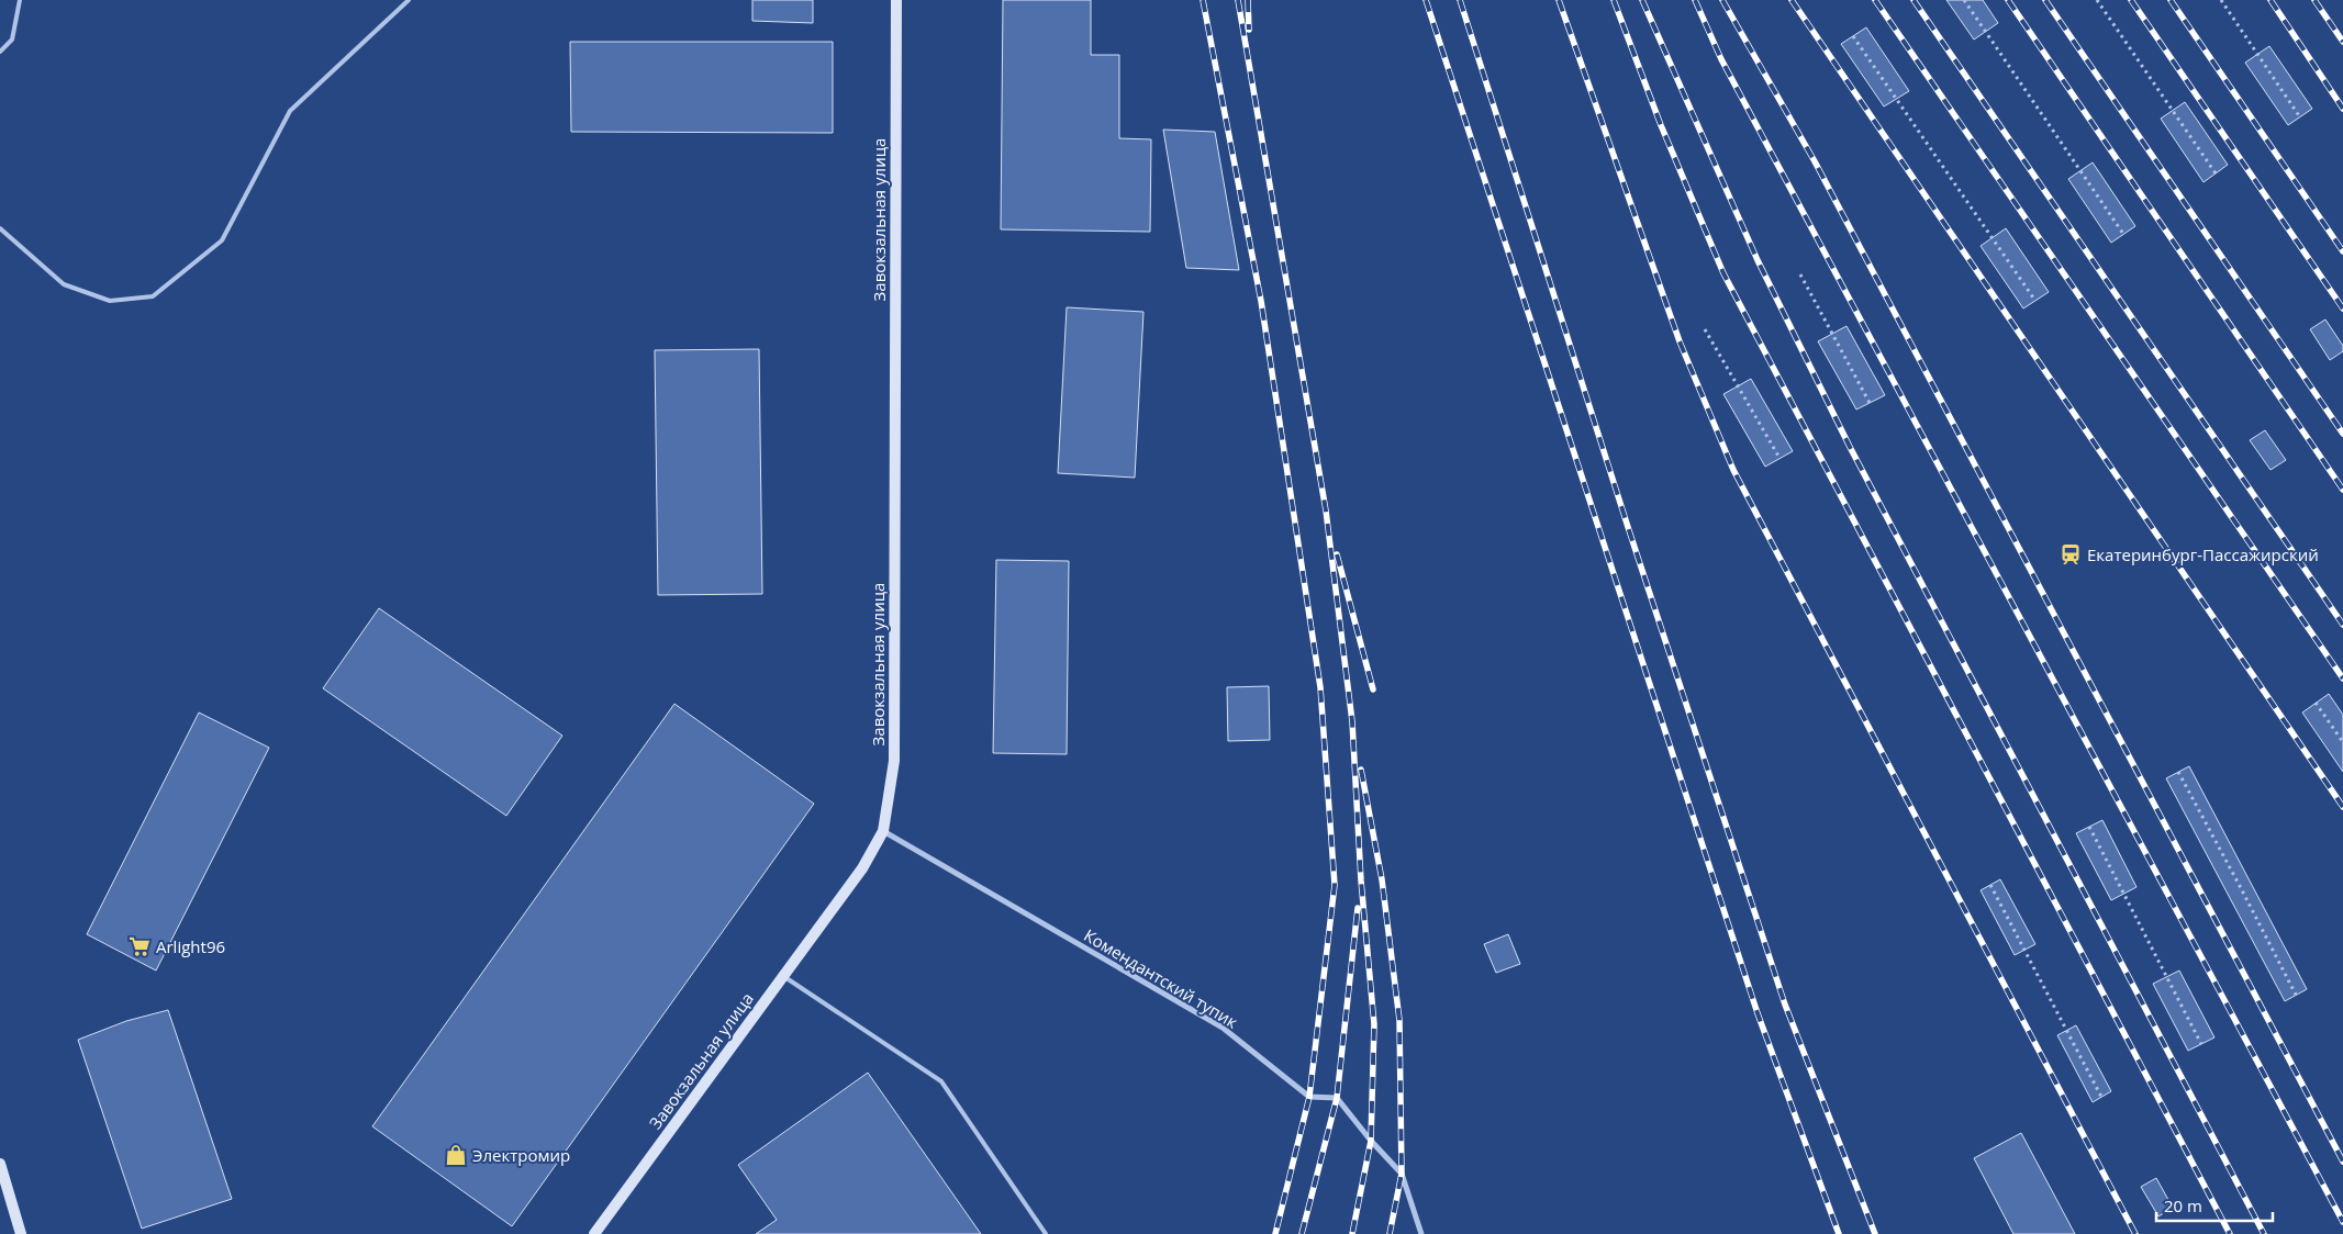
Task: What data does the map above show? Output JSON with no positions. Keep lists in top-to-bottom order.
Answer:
{
  "streets": {
    "main road": ["Завокзальная улица"],
    "street": ["Комендантский тупик"]
  },
  "crossings": [
    ["Завокзальная улица", "Комендантский тупик"]
  ],
  "places": {
    "station": ["Екатеринбург-Пассажирский"],
    "supermarket": ["Arlight96"],
    "shop": ["Электромир"]
  },
  "scale_bar": "20 m"
}
